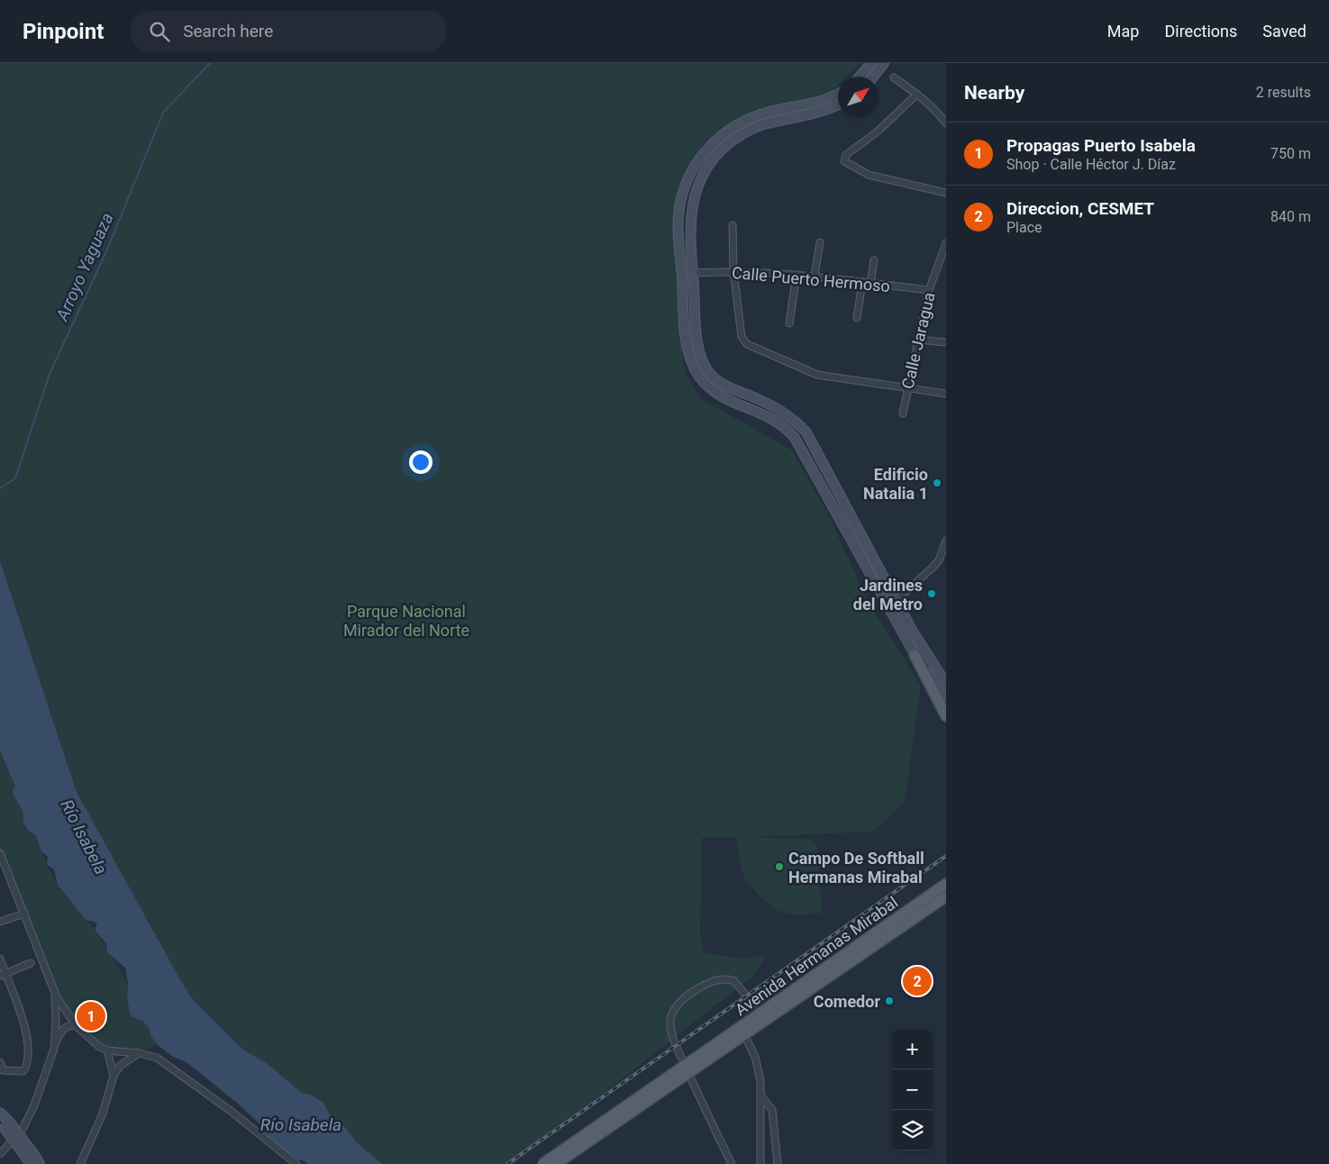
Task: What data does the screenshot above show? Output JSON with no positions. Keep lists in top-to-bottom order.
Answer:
{
  "streets": {
    "main road": ["Avenida Hermanas Mirabal"],
    "street": ["Calle Puerto Hermoso", "Calle Jaragua"]
  },
  "crossings": [
    ["Calle Puerto Hermoso", "Calle Jaragua"]
  ],
  "water": ["Arroyo Yaguaza", "Río Isabela"],
  "parks": ["Parque Nacional Mirador del Norte"],
  "places": [
    "Edificio Natalia 1",
    "Jardines del Metro",
    "Campo De Softball Hermanas Mirabal",
    "Comedor"
  ],
  "north": "top right",
  "page": {
    "header": "Pinpoint",
    "search": "Search here",
    "nav": ["Map", "Directions", "Saved"],
    "heading": ["Nearby", "2 results"],
    "list": [
      {
        "mark": "1",
        "name": "Propagas Puerto Isabela",
        "note": "Shop · Calle Héctor J. Díaz",
        "value": "750 m"
      },
      {
        "mark": "2",
        "name": "Direccion, CESMET",
        "note": "Place",
        "value": "840 m"
      }
    ],
    "pins": ["2", "1"],
    "map_buttons": ["+", "−"]
  }
}
